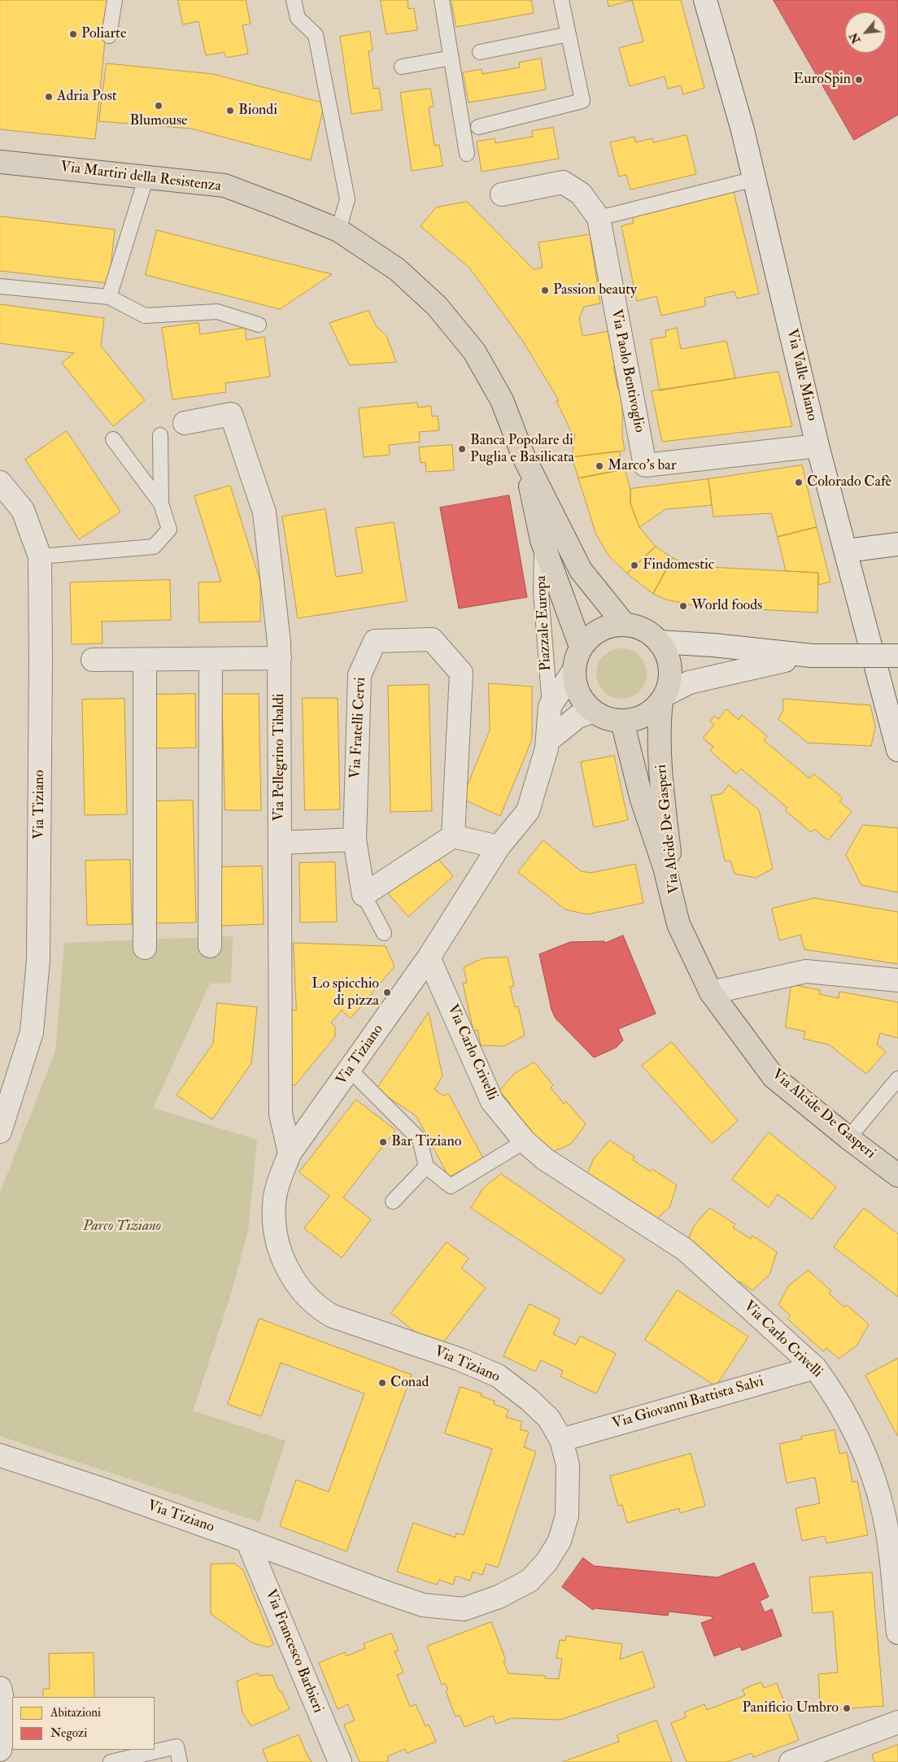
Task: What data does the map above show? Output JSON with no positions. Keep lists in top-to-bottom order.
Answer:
{
  "streets": {
    "main road": ["Via Martiri della Resistenza", "Piazzale Europa", "Via Alcide De Gasperi"],
    "street": [
      "Via Paolo Bentivoglio",
      "Via Valle Miano",
      "Via Fratelli Cervi",
      "Via Pellegrino Tibaldi",
      "Via Tiziano",
      "Via Carlo Crivelli",
      "Via Giovanni Battista Salvi",
      "Via Francesco Barbieri"
    ]
  },
  "crossings": [
    ["Via Martiri della Resistenza", "Piazzale Europa"],
    ["Via Martiri della Resistenza", "Via Alcide De Gasperi"],
    ["Via Paolo Bentivoglio", "Via Valle Miano"],
    ["Piazzale Europa", "Via Tiziano"],
    ["Piazzale Europa", "Via Alcide De Gasperi"],
    ["Via Pellegrino Tibaldi", "Via Tiziano"],
    ["Via Tiziano", "Via Carlo Crivelli"],
    ["Via Tiziano", "Via Giovanni Battista Salvi"],
    ["Via Tiziano", "Via Francesco Barbieri"],
    ["Via Carlo Crivelli", "Via Giovanni Battista Salvi"]
  ],
  "parks": ["Parco Tiziano"],
  "places": [
    "Poliarte",
    "EuroSpin",
    "Adria Post",
    "Blumouse",
    "Biondi",
    "Passion beauty",
    "Banca Popolare di Puglia e Basilicata",
    "Marco's bar",
    "Colorado Cafè",
    "Findomestic",
    "World foods",
    "Lo spicchio di pizza",
    "Bar Tiziano",
    "Conad",
    "Panificio Umbro"
  ],
  "legend": ["Abitazioni", "Negozi"],
  "north": "bottom left"
}
